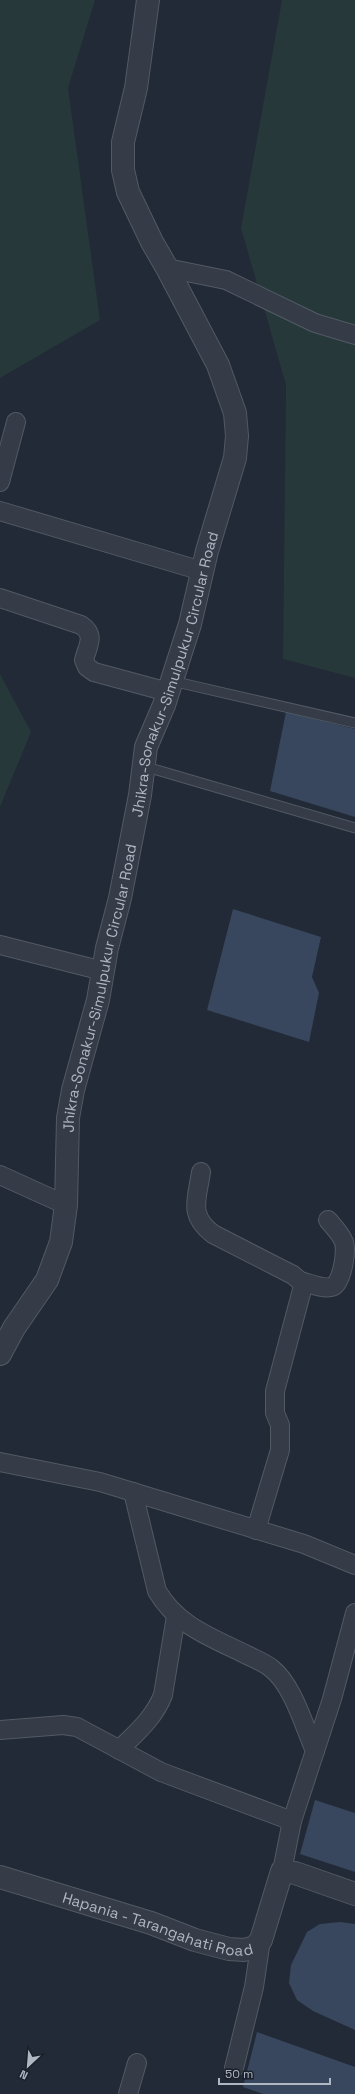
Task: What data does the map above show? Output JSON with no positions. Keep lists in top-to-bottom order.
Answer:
{
  "streets": {
    "street": ["Jhikra-Sonakur-Simulpukur Circular Road", "Hapania - Tarangahati Road"]
  },
  "scale_bar": "50 m",
  "north": "bottom left"
}
